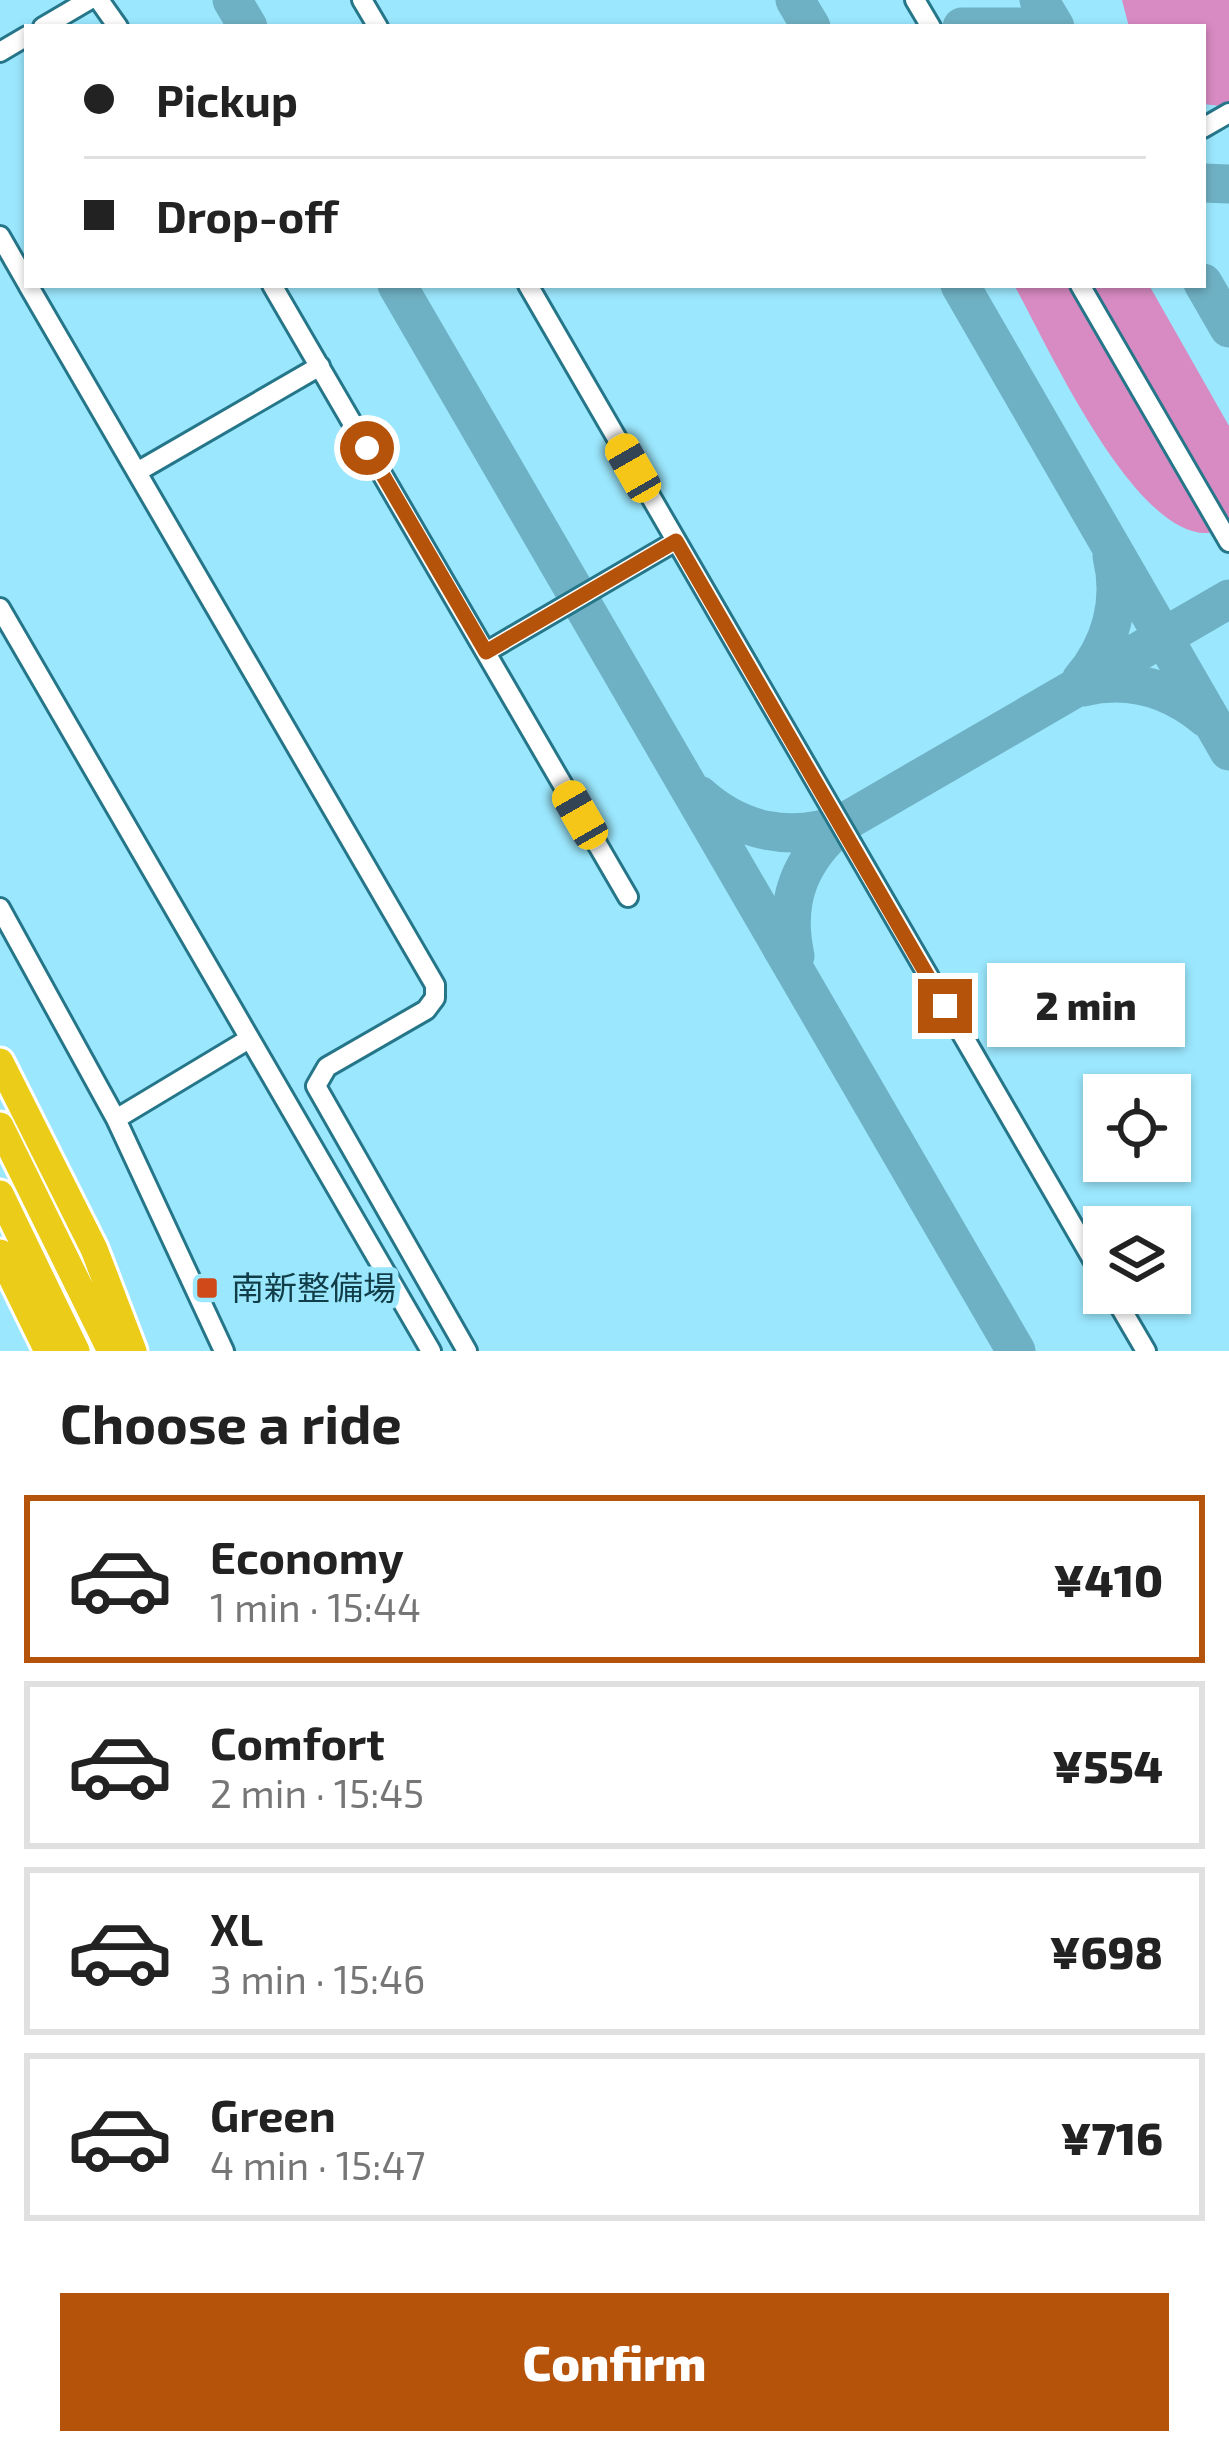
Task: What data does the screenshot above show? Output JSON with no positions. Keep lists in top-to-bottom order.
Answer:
{
  "places": {
    "transit": ["南新整備場"]
  },
  "page": {
    "banner": ["Pickup", "Drop-off"],
    "bubble": "2 min",
    "heading": "Choose a ride",
    "list": [
      {
        "name": "Economy",
        "note": "1 min · 15:44",
        "value": "¥410"
      },
      {
        "name": "Comfort",
        "note": "2 min · 15:45",
        "value": "¥554"
      },
      {
        "name": "XL",
        "note": "3 min · 15:46",
        "value": "¥698"
      },
      {
        "name": "Green",
        "note": "4 min · 15:47",
        "value": "¥716"
      }
    ],
    "buttons": "Confirm"
  }
}
